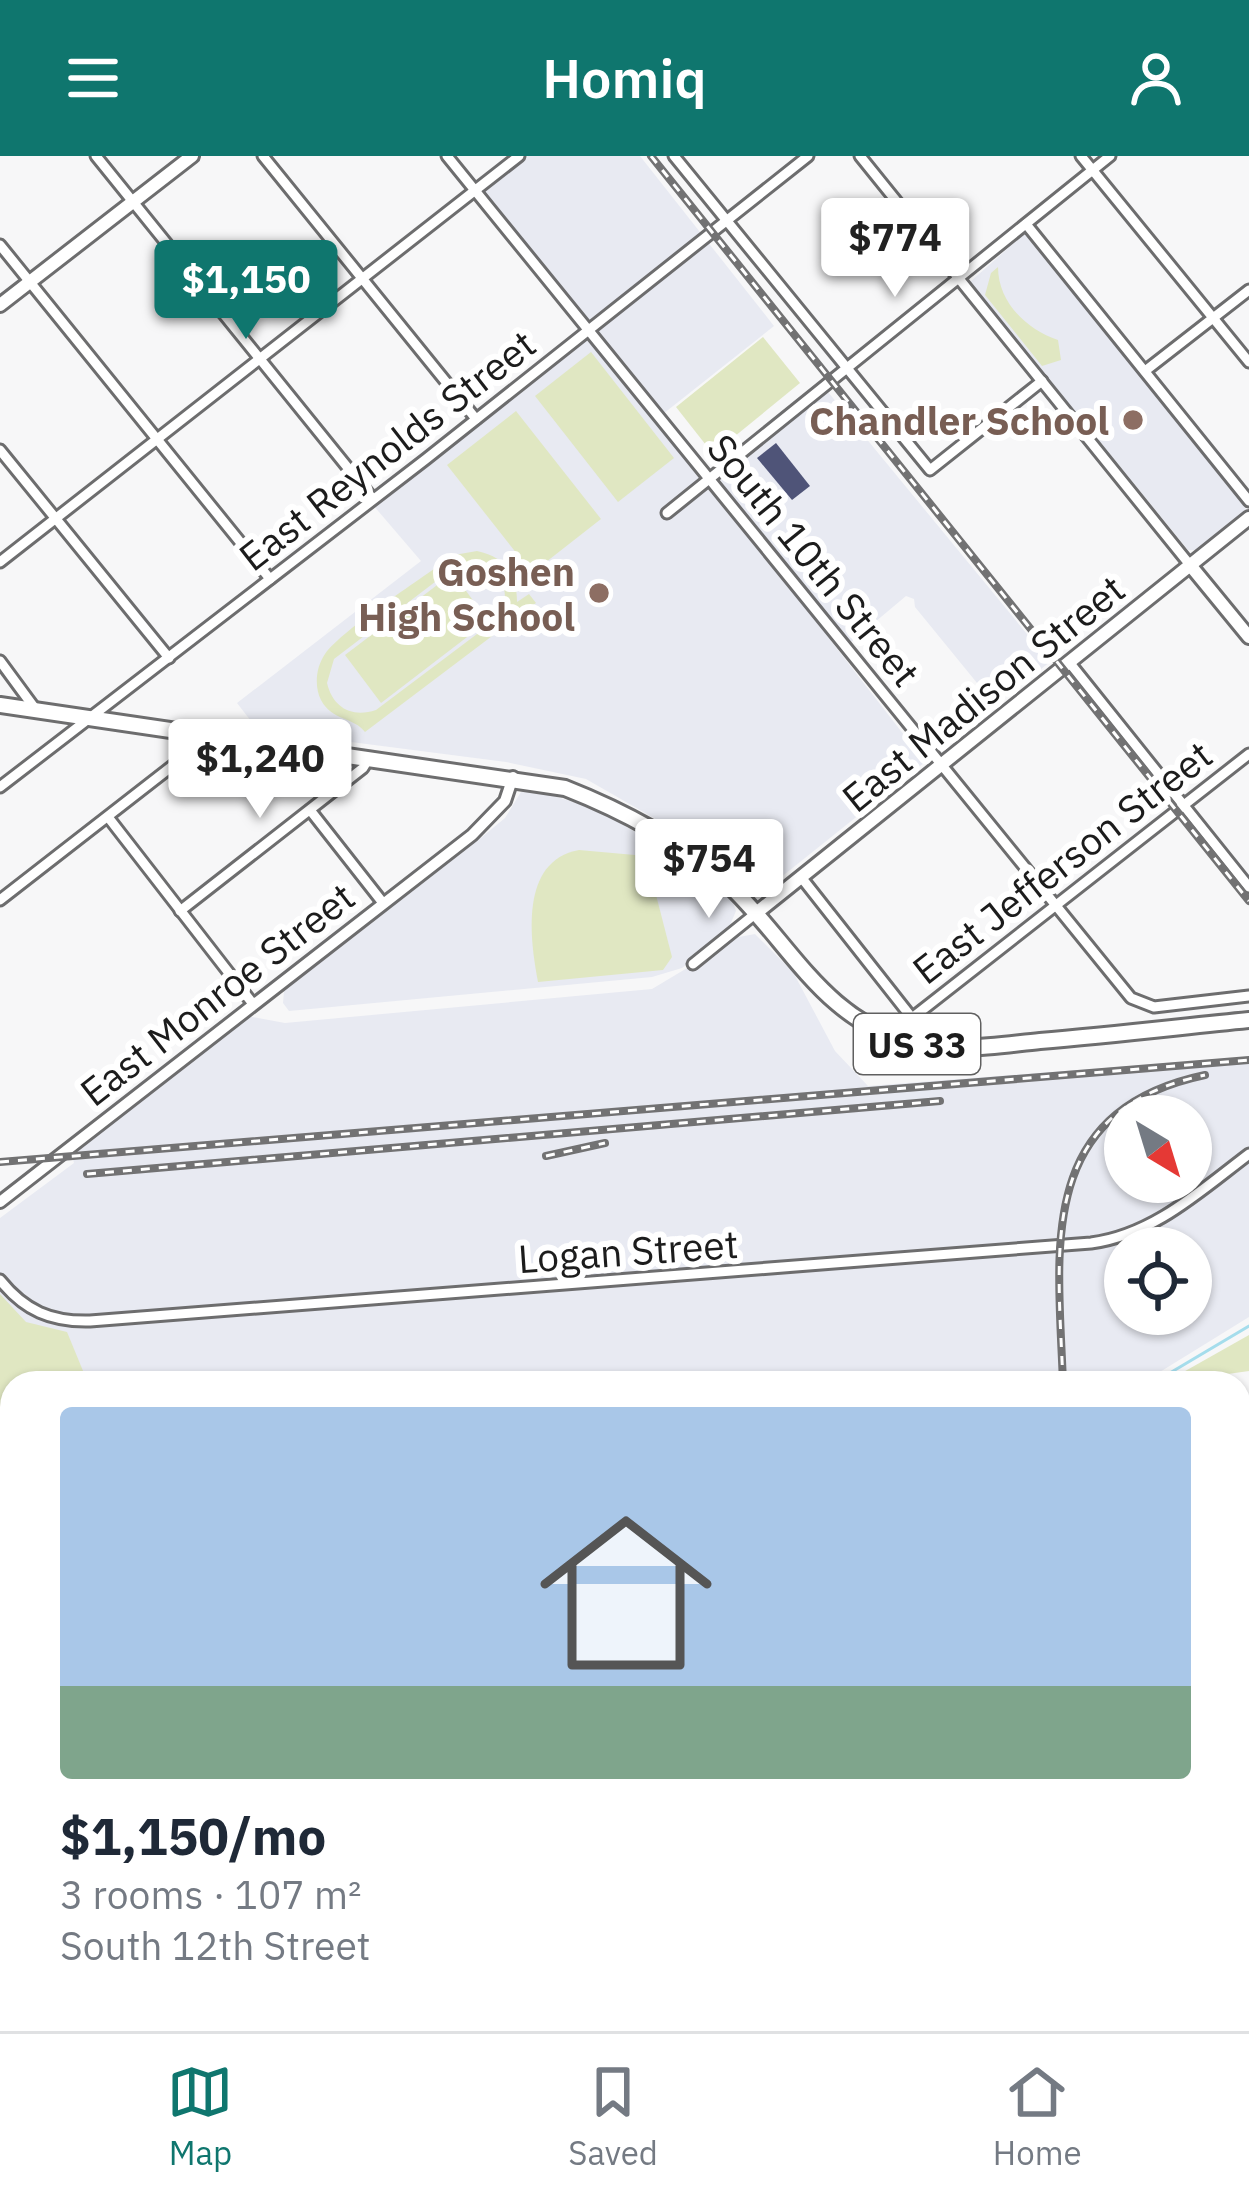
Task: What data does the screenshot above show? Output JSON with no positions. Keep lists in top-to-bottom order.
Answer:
{
  "streets": {
    "highway": ["US 33"],
    "main road": ["East Madison Street"],
    "street": [
      "East Reynolds Street",
      "South 10th Street",
      "East Jefferson Street",
      "East Monroe Street",
      "Logan Street"
    ]
  },
  "crossings": [
    ["East Reynolds Street", "South 10th Street"],
    ["East Reynolds Street", "US 33"],
    ["South 10th Street", "East Madison Street"],
    ["South 10th Street", "East Jefferson Street"],
    ["East Madison Street", "East Jefferson Street"],
    ["East Madison Street", "US 33"],
    ["East Monroe Street", "US 33"]
  ],
  "places": ["Chandler School", "Goshen High School"],
  "north": "bottom right",
  "page": {
    "header": "Homiq",
    "price": [
      "$774",
      "$1,150",
      "$1,240",
      "$754"
    ],
    "list": [
      {
        "name": "$1,150/mo",
        "note": "3 rooms · 107 m² · South 12th Street"
      }
    ],
    "tabs": ["Map", "Saved", "Home"]
  }
}
